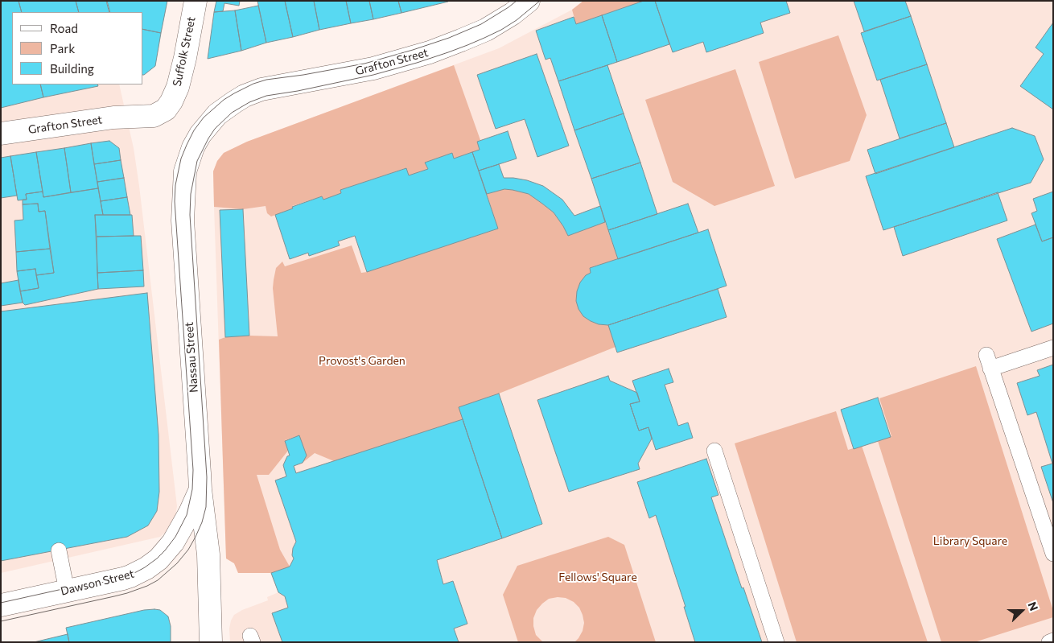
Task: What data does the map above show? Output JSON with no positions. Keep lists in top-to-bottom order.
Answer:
{
  "streets": {
    "main road": [
      "Suffolk Street",
      "Grafton Street",
      "Nassau Street",
      "Dawson Street"
    ]
  },
  "crossings": [
    ["Suffolk Street", "Grafton Street"],
    ["Grafton Street", "Nassau Street"],
    ["Nassau Street", "Dawson Street"]
  ],
  "parks": ["Provost's Garden", "Library Square", "Fellows' Square"],
  "legend": ["Road", "Park", "Building"],
  "north": "right"
}
